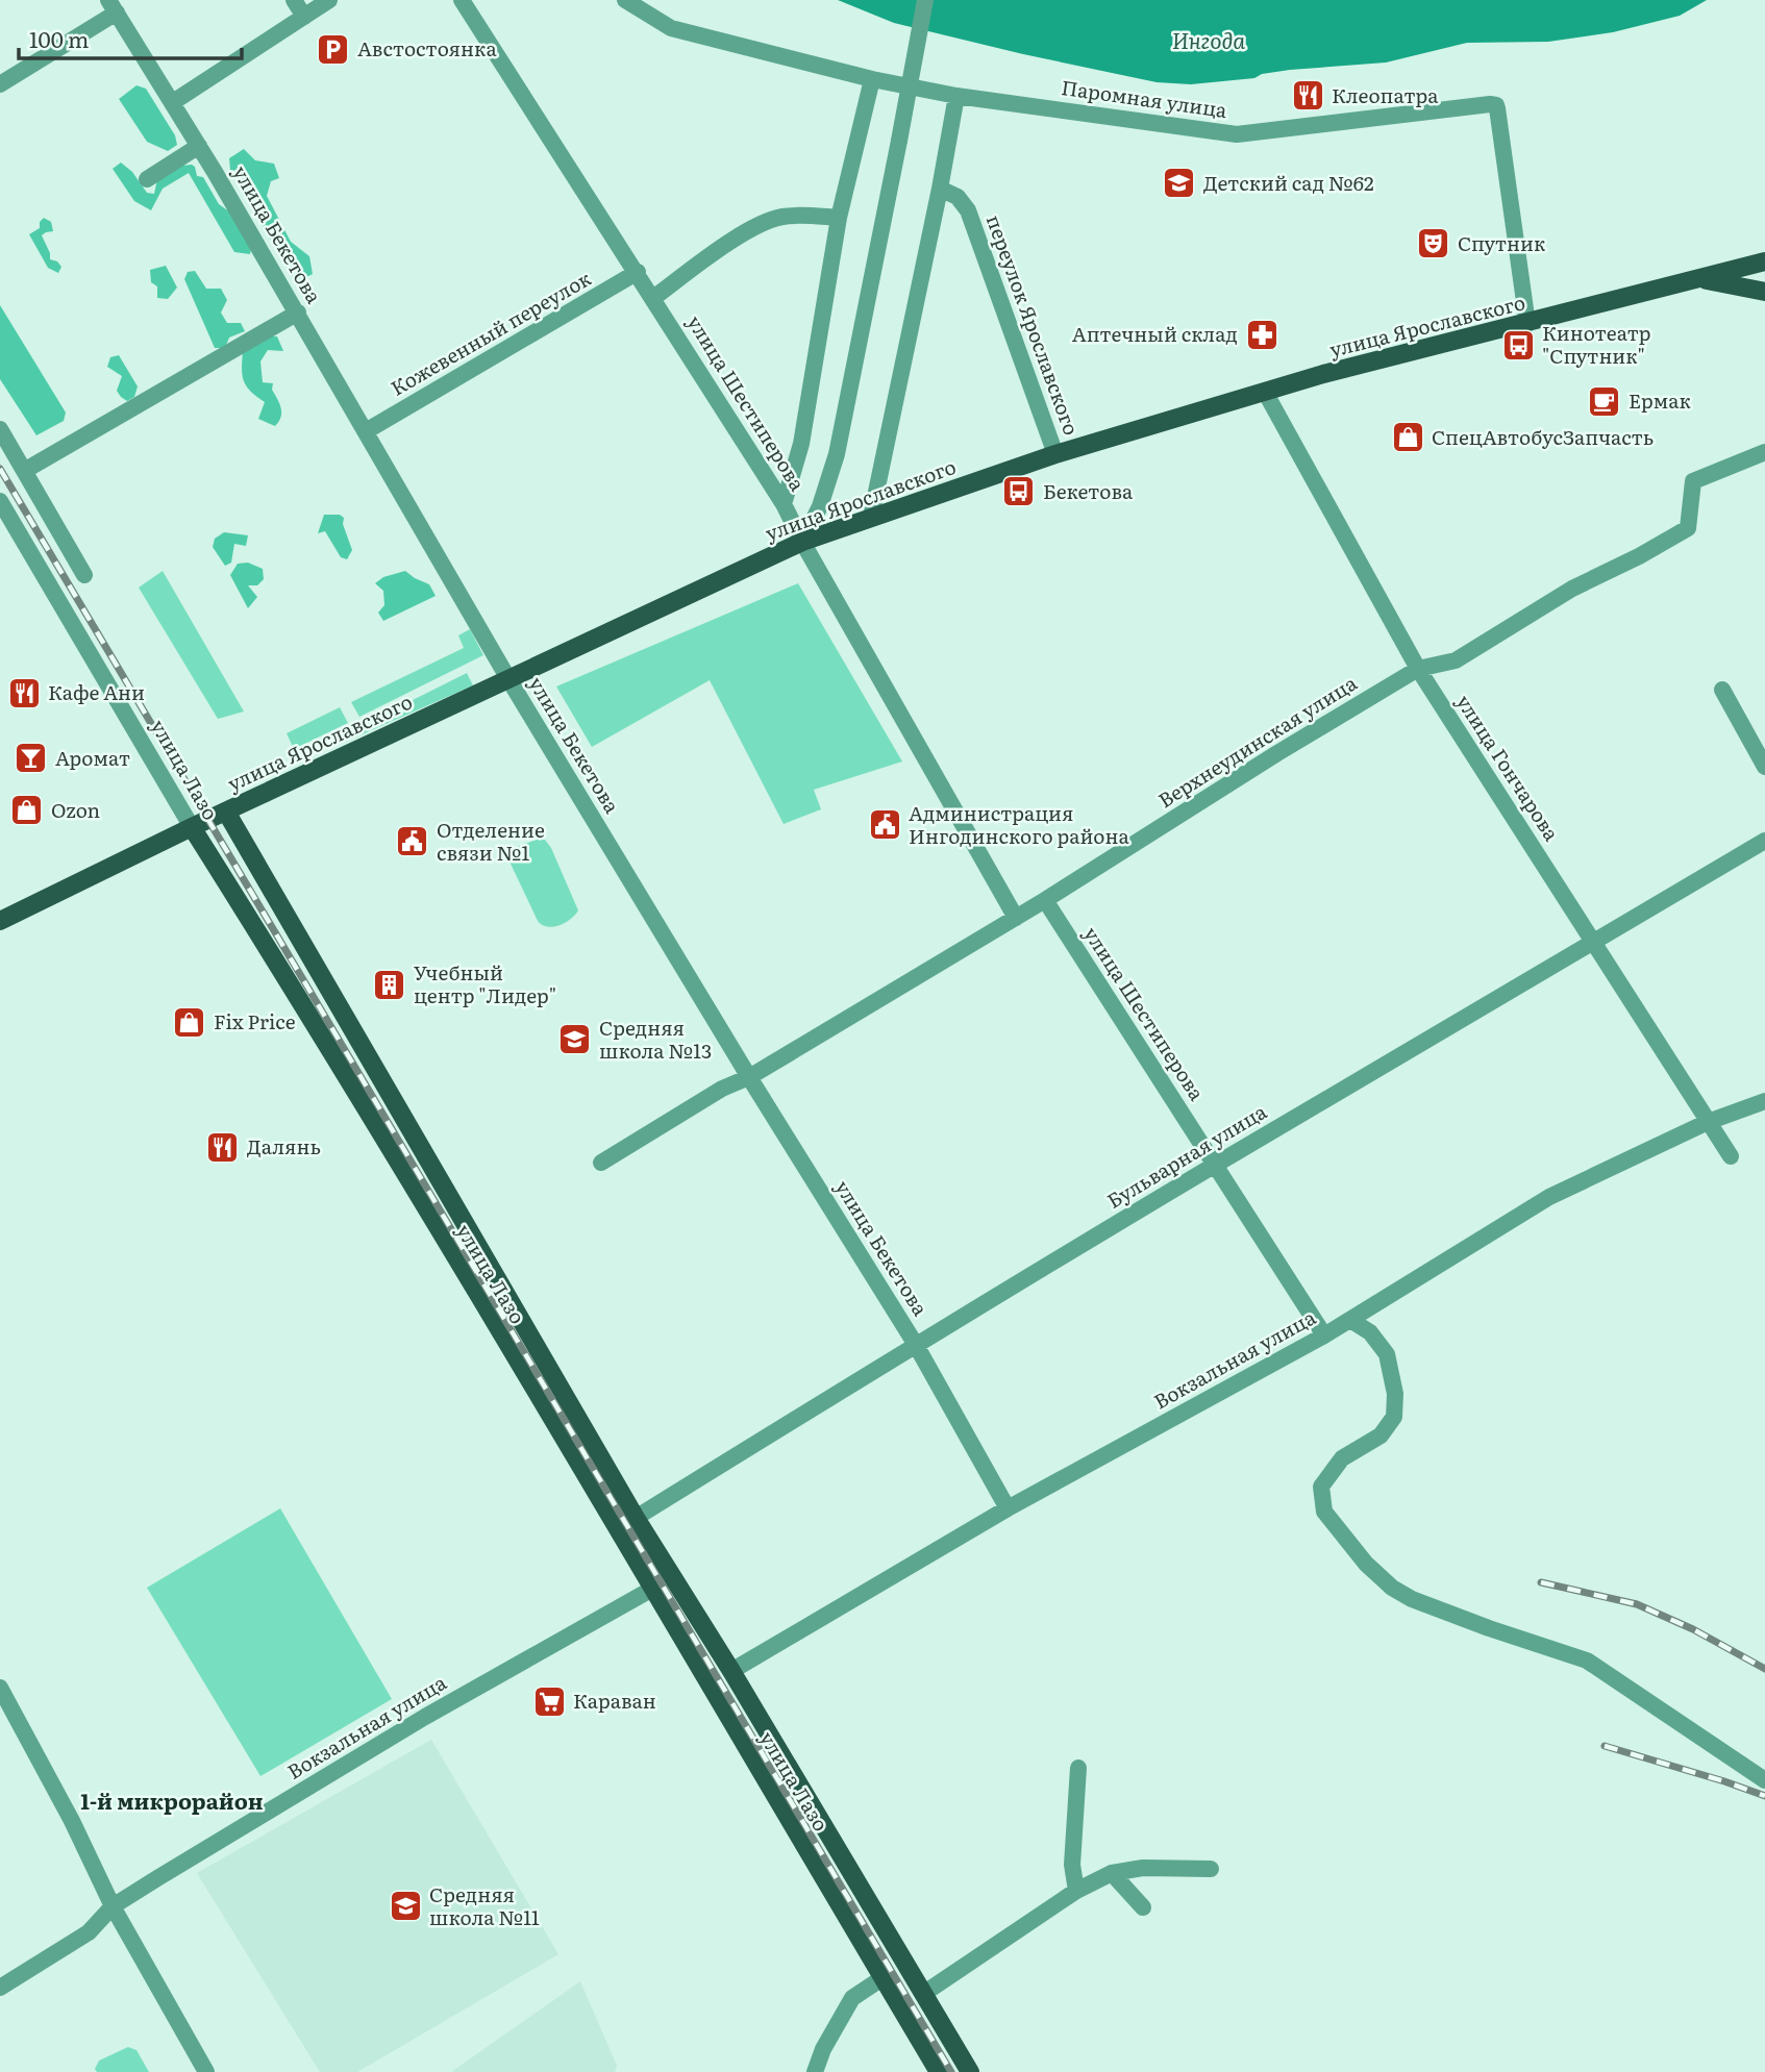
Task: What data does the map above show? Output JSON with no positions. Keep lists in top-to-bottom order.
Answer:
{
  "streets": {
    "main road": ["улица Ярославского", "улица Лазо"],
    "street": [
      "Паромная улица",
      "улица Бекетова",
      "переулок Ярославского",
      "Кожевенный переулок",
      "улица Шестиперова",
      "Верхнеудинская улица",
      "улица Гончарова",
      "Бульварная улица",
      "Вокзальная улица"
    ]
  },
  "crossings": [
    ["Паромная улица", "улица Ярославского"],
    ["улица Бекетова", "улица Ярославского"],
    ["улица Бекетова", "Кожевенный переулок"],
    ["улица Бекетова", "Верхнеудинская улица"],
    ["улица Бекетова", "Бульварная улица"],
    ["улица Бекетова", "Вокзальная улица"],
    ["переулок Ярославского", "улица Ярославского"],
    ["улица Ярославского", "улица Шестиперова"],
    ["улица Ярославского", "улица Гончарова"],
    ["улица Ярославского", "улица Лазо"],
    ["Кожевенный переулок", "улица Шестиперова"],
    ["улица Шестиперова", "Верхнеудинская улица"],
    ["улица Шестиперова", "Бульварная улица"],
    ["улица Шестиперова", "Вокзальная улица"],
    ["Верхнеудинская улица", "улица Гончарова"],
    ["улица Гончарова", "Бульварная улица"],
    ["улица Гончарова", "Вокзальная улица"],
    ["улица Лазо", "Бульварная улица"],
    ["улица Лазо", "Вокзальная улица"]
  ],
  "districts": ["1-й микрорайон"],
  "water": ["Ингода"],
  "places": {
    "parking": ["Австостоянка"],
    "restaurant": ["Клеопатра", "Кафе Ани", "Далянь"],
    "school or university": ["Детский сад №62", "Средняя школа №13", "Средняя школа №11"],
    "theatre": ["Спутник"],
    "pharmacy": ["Аптечный склад"],
    "bus stop": ["Кинотеатр \"Спутник\"", "Бекетова"],
    "cafe": ["Ермак"],
    "shop": ["СпецАвтобусЗапчасть", "Ozon", "Fix Price"],
    "bar": ["Аромат"],
    "public building": ["Администрация Ингодинского района", "Отделение связи №1"],
    "building": ["Учебный центр \"Лидер\""],
    "supermarket": ["Караван"]
  },
  "scale_bar": "100 m"
}
